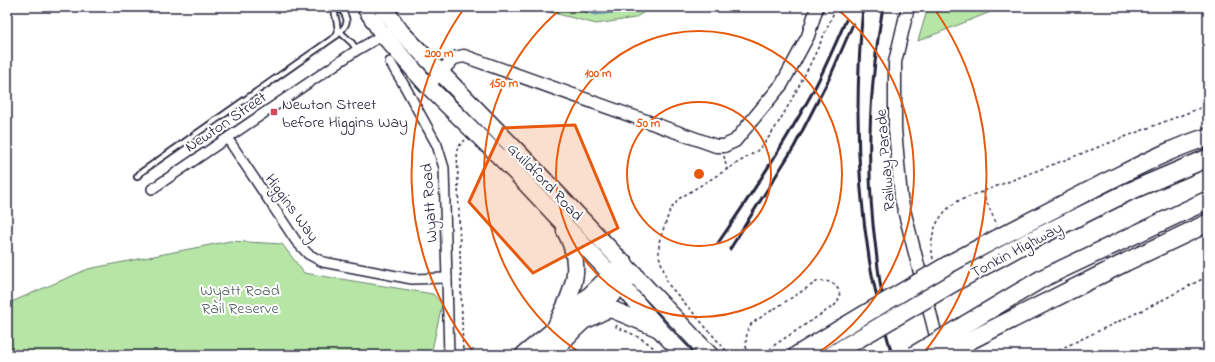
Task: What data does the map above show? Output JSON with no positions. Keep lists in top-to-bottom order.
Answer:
{
  "streets": {
    "highway": ["Guildford Road", "Tonkin Highway"],
    "street": [
      "Newton Street",
      "Railway Parade",
      "Wyatt Road",
      "Higgins Way"
    ]
  },
  "crossings": [
    ["Newton Street", "Guildford Road"],
    ["Newton Street", "Higgins Way"],
    ["Wyatt Road", "Higgins Way"]
  ],
  "parks": ["Wyatt Road Rail Reserve"],
  "places": {
    "transit": ["Newton Street before Higgins Way"]
  },
  "rings": [
    "200 m",
    "100 m",
    "150 m",
    "50 m"
  ]
}
